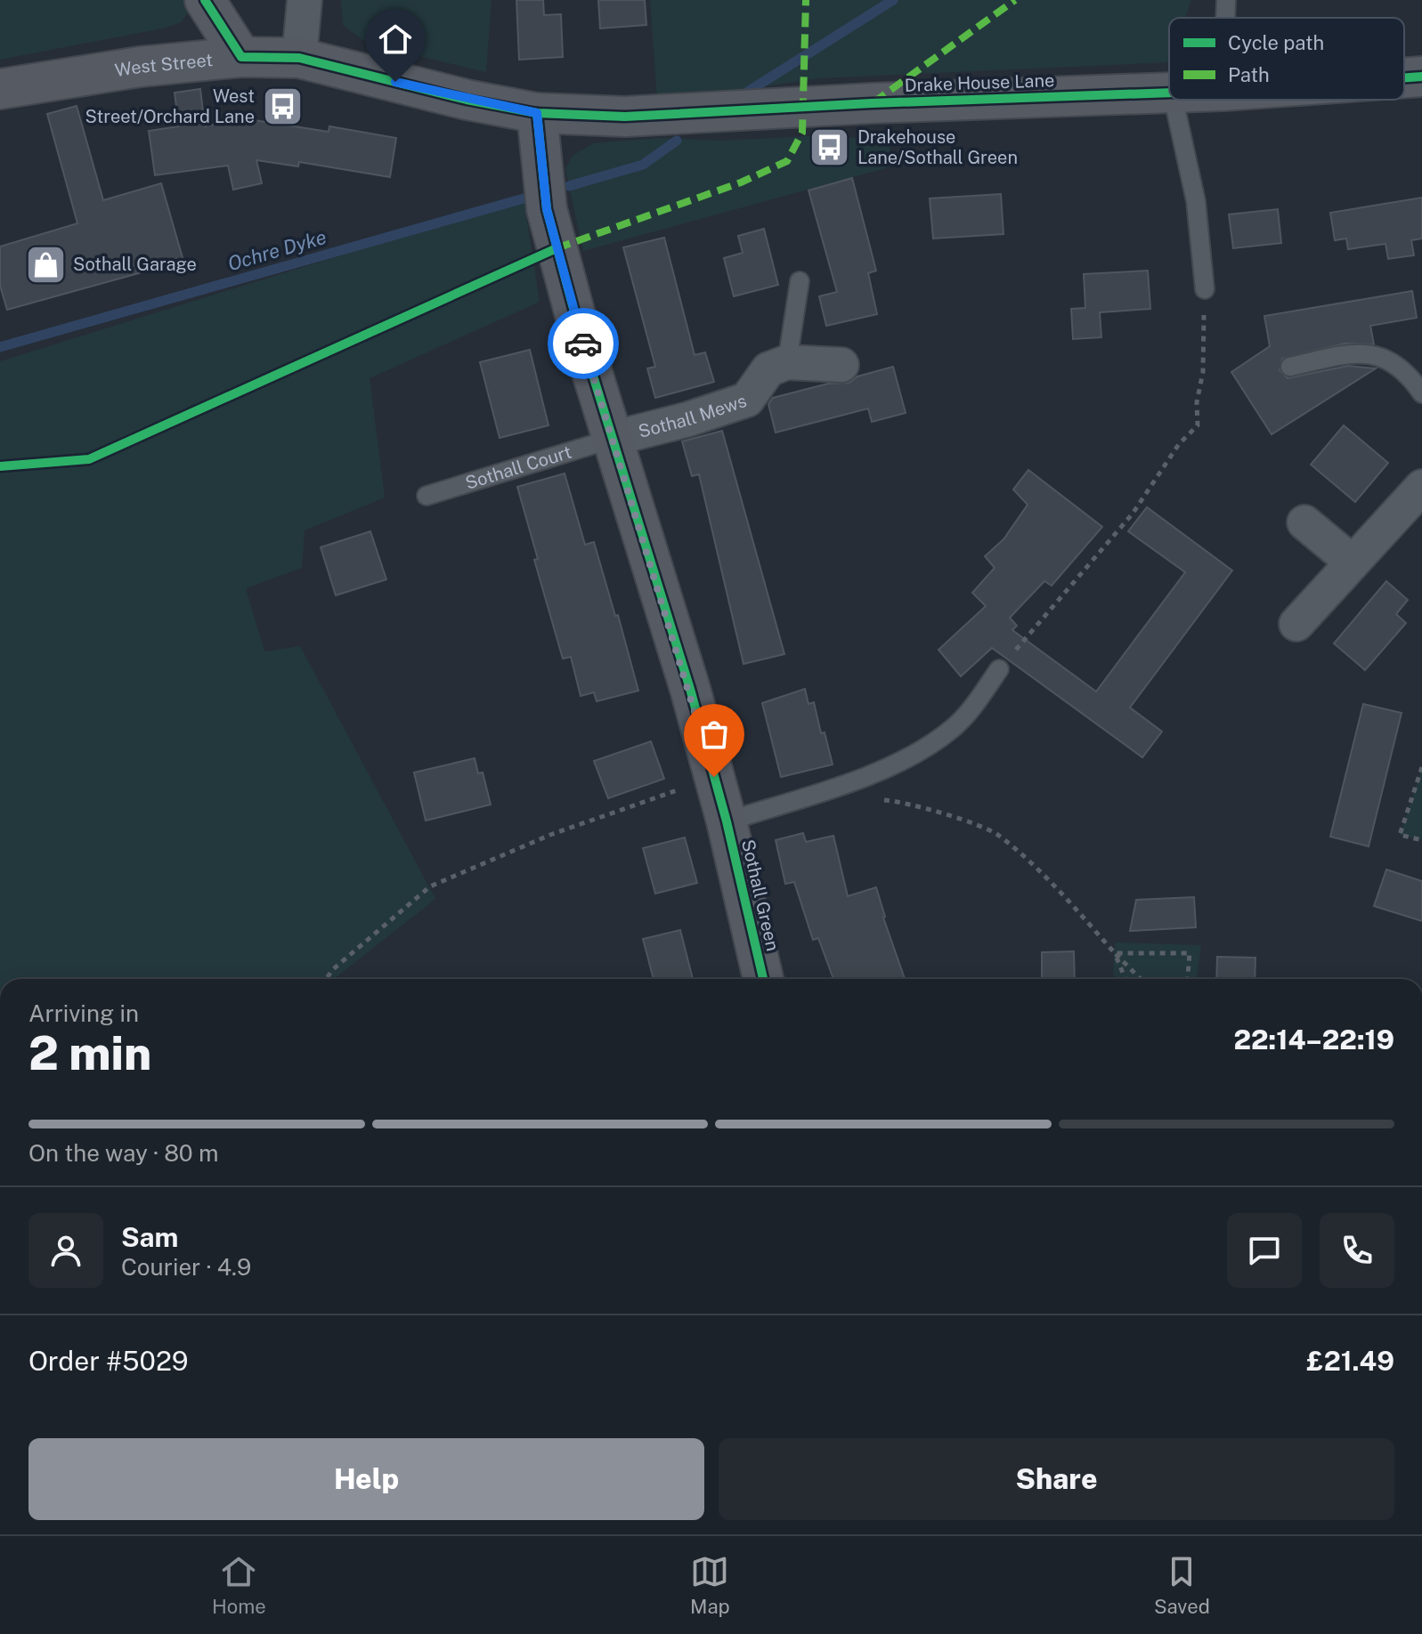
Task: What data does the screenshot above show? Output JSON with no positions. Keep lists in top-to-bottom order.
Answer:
{
  "streets": {
    "street": [
      "West Street",
      "Drake House Lane",
      "Sothall Mews",
      "Sothall Green"
    ],
    "lane": ["Sothall Court"]
  },
  "crossings": [
    ["West Street", "Drake House Lane"],
    ["West Street", "Sothall Green"],
    ["Drake House Lane", "Sothall Green"],
    ["Sothall Mews", "Sothall Court"],
    ["Sothall Mews", "Sothall Green"],
    ["Sothall Court", "Sothall Green"]
  ],
  "water": ["Ochre Dyke"],
  "places": {
    "bus stop": ["West Street/Orchard Lane", "Drakehouse Lane/Sothall Green"],
    "shop": ["Sothall Garage"]
  },
  "legend": ["Cycle path", "Path"],
  "page": {
    "heading": ["2 min", "Arriving in", "22:14–22:19"],
    "panel": [
      "Sam",
      "Courier · 4.9",
      "Order #5029",
      "£21.49"
    ],
    "bar": "On the way · 80 m",
    "buttons": ["Help", "Share"],
    "tabs": ["Home", "Map", "Saved"]
  }
}
